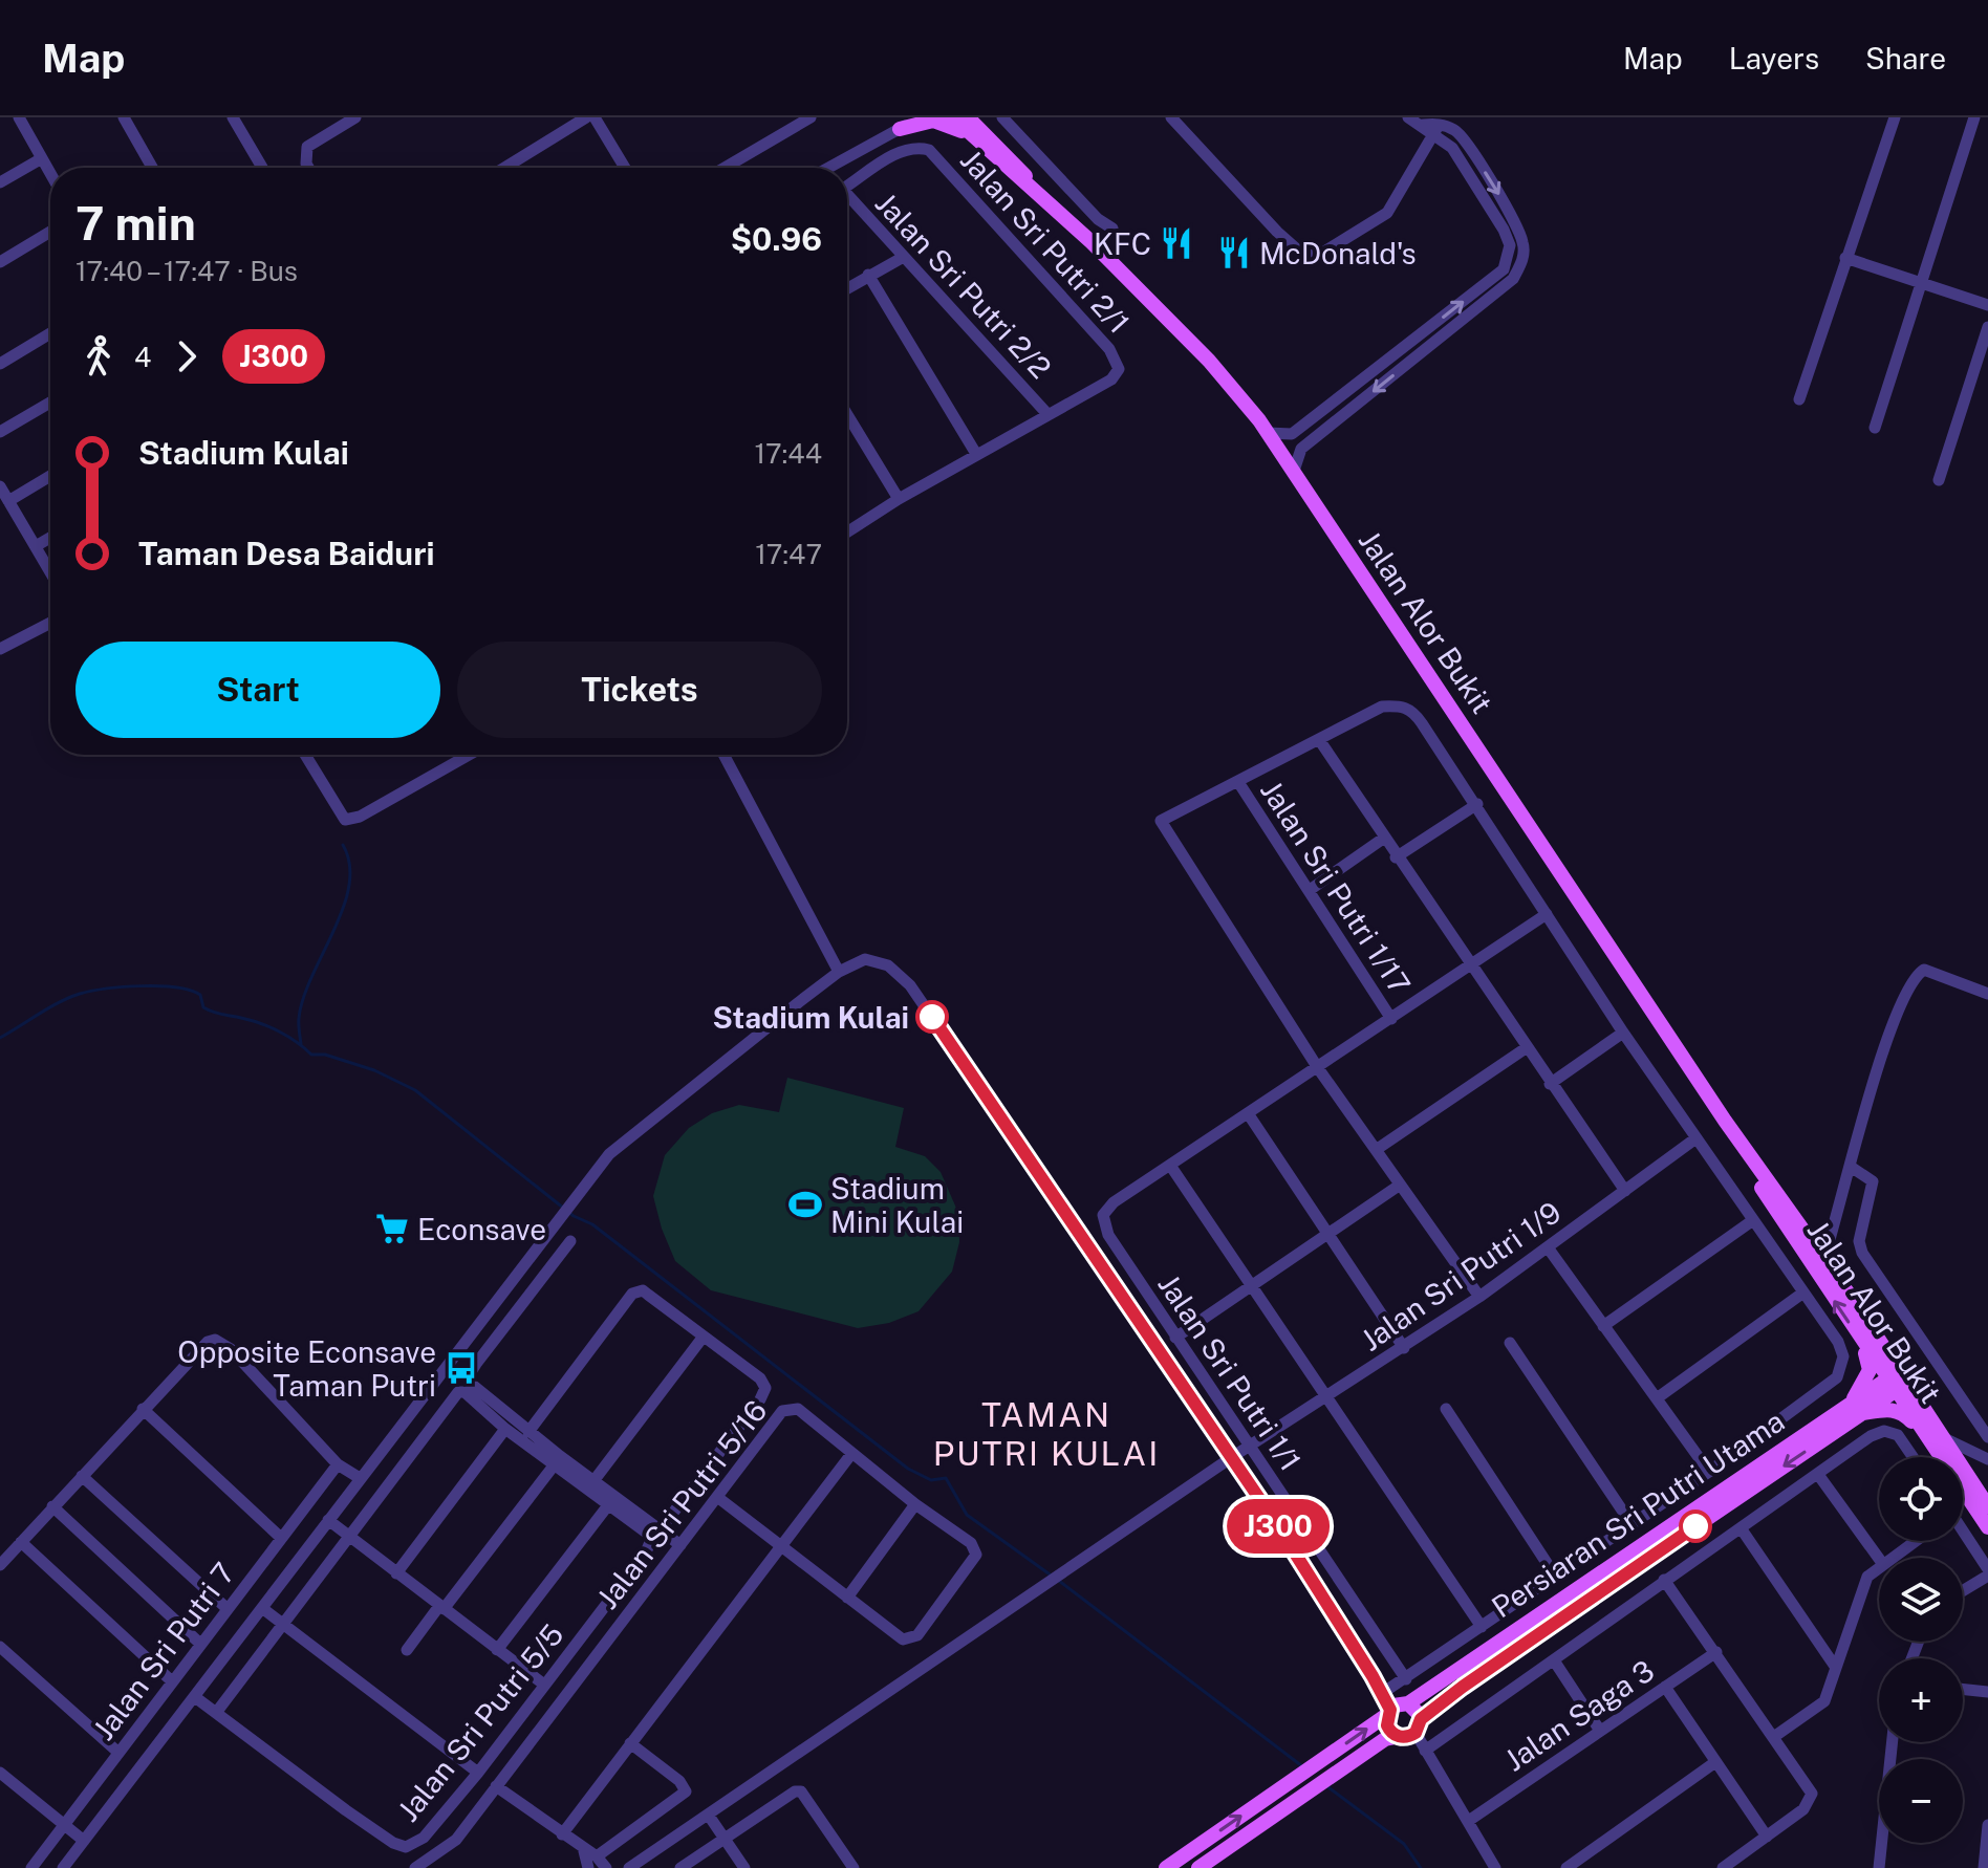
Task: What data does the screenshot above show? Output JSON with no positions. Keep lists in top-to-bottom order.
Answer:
{
  "streets": {
    "main road": ["Jalan Alor Bukit", "Persiaran Sri Putri Utama"],
    "street": [
      "Jalan Sri Putri 2/1",
      "Jalan Sri Putri 2/2",
      "Jalan Sri Putri 1/17",
      "Jalan Sri Putri 1/9",
      "Jalan Sri Putri 1/1",
      "Jalan Sri Putri 5/16",
      "Jalan Sri Putri 7",
      "Jalan Saga 3",
      "Jalan Sri Putri 5/5"
    ]
  },
  "crossings": [
    ["Jalan Sri Putri 2/1", "Jalan Sri Putri 2/2"],
    ["Jalan Alor Bukit", "Persiaran Sri Putri Utama"],
    ["Jalan Sri Putri 1/9", "Jalan Sri Putri 1/1"]
  ],
  "districts": ["TAMAN PUTRI KULAI"],
  "places": {
    "restaurant": ["KFC", "McDonald's"],
    "other": ["Stadium Kulai"],
    "sports": ["Stadium Mini Kulai"],
    "supermarket": ["Econsave"],
    "bus stop": ["Opposite Econsave Taman Putri"]
  },
  "lines": ["bus line J300"],
  "page": {
    "header": "Map",
    "nav": ["Map", "Layers", "Share"],
    "on_map": "J300",
    "heading": ["7 min", "17:40 – 17:47 · Bus", "$0.96"],
    "legs": ["4", "J300"],
    "list": [
      {
        "name": "Stadium Kulai",
        "value": "17:44"
      },
      {
        "name": "Taman Desa Baiduri",
        "value": "17:47"
      }
    ],
    "buttons": ["Start", "Tickets"],
    "map_buttons": ["+", "−"]
  }
}
